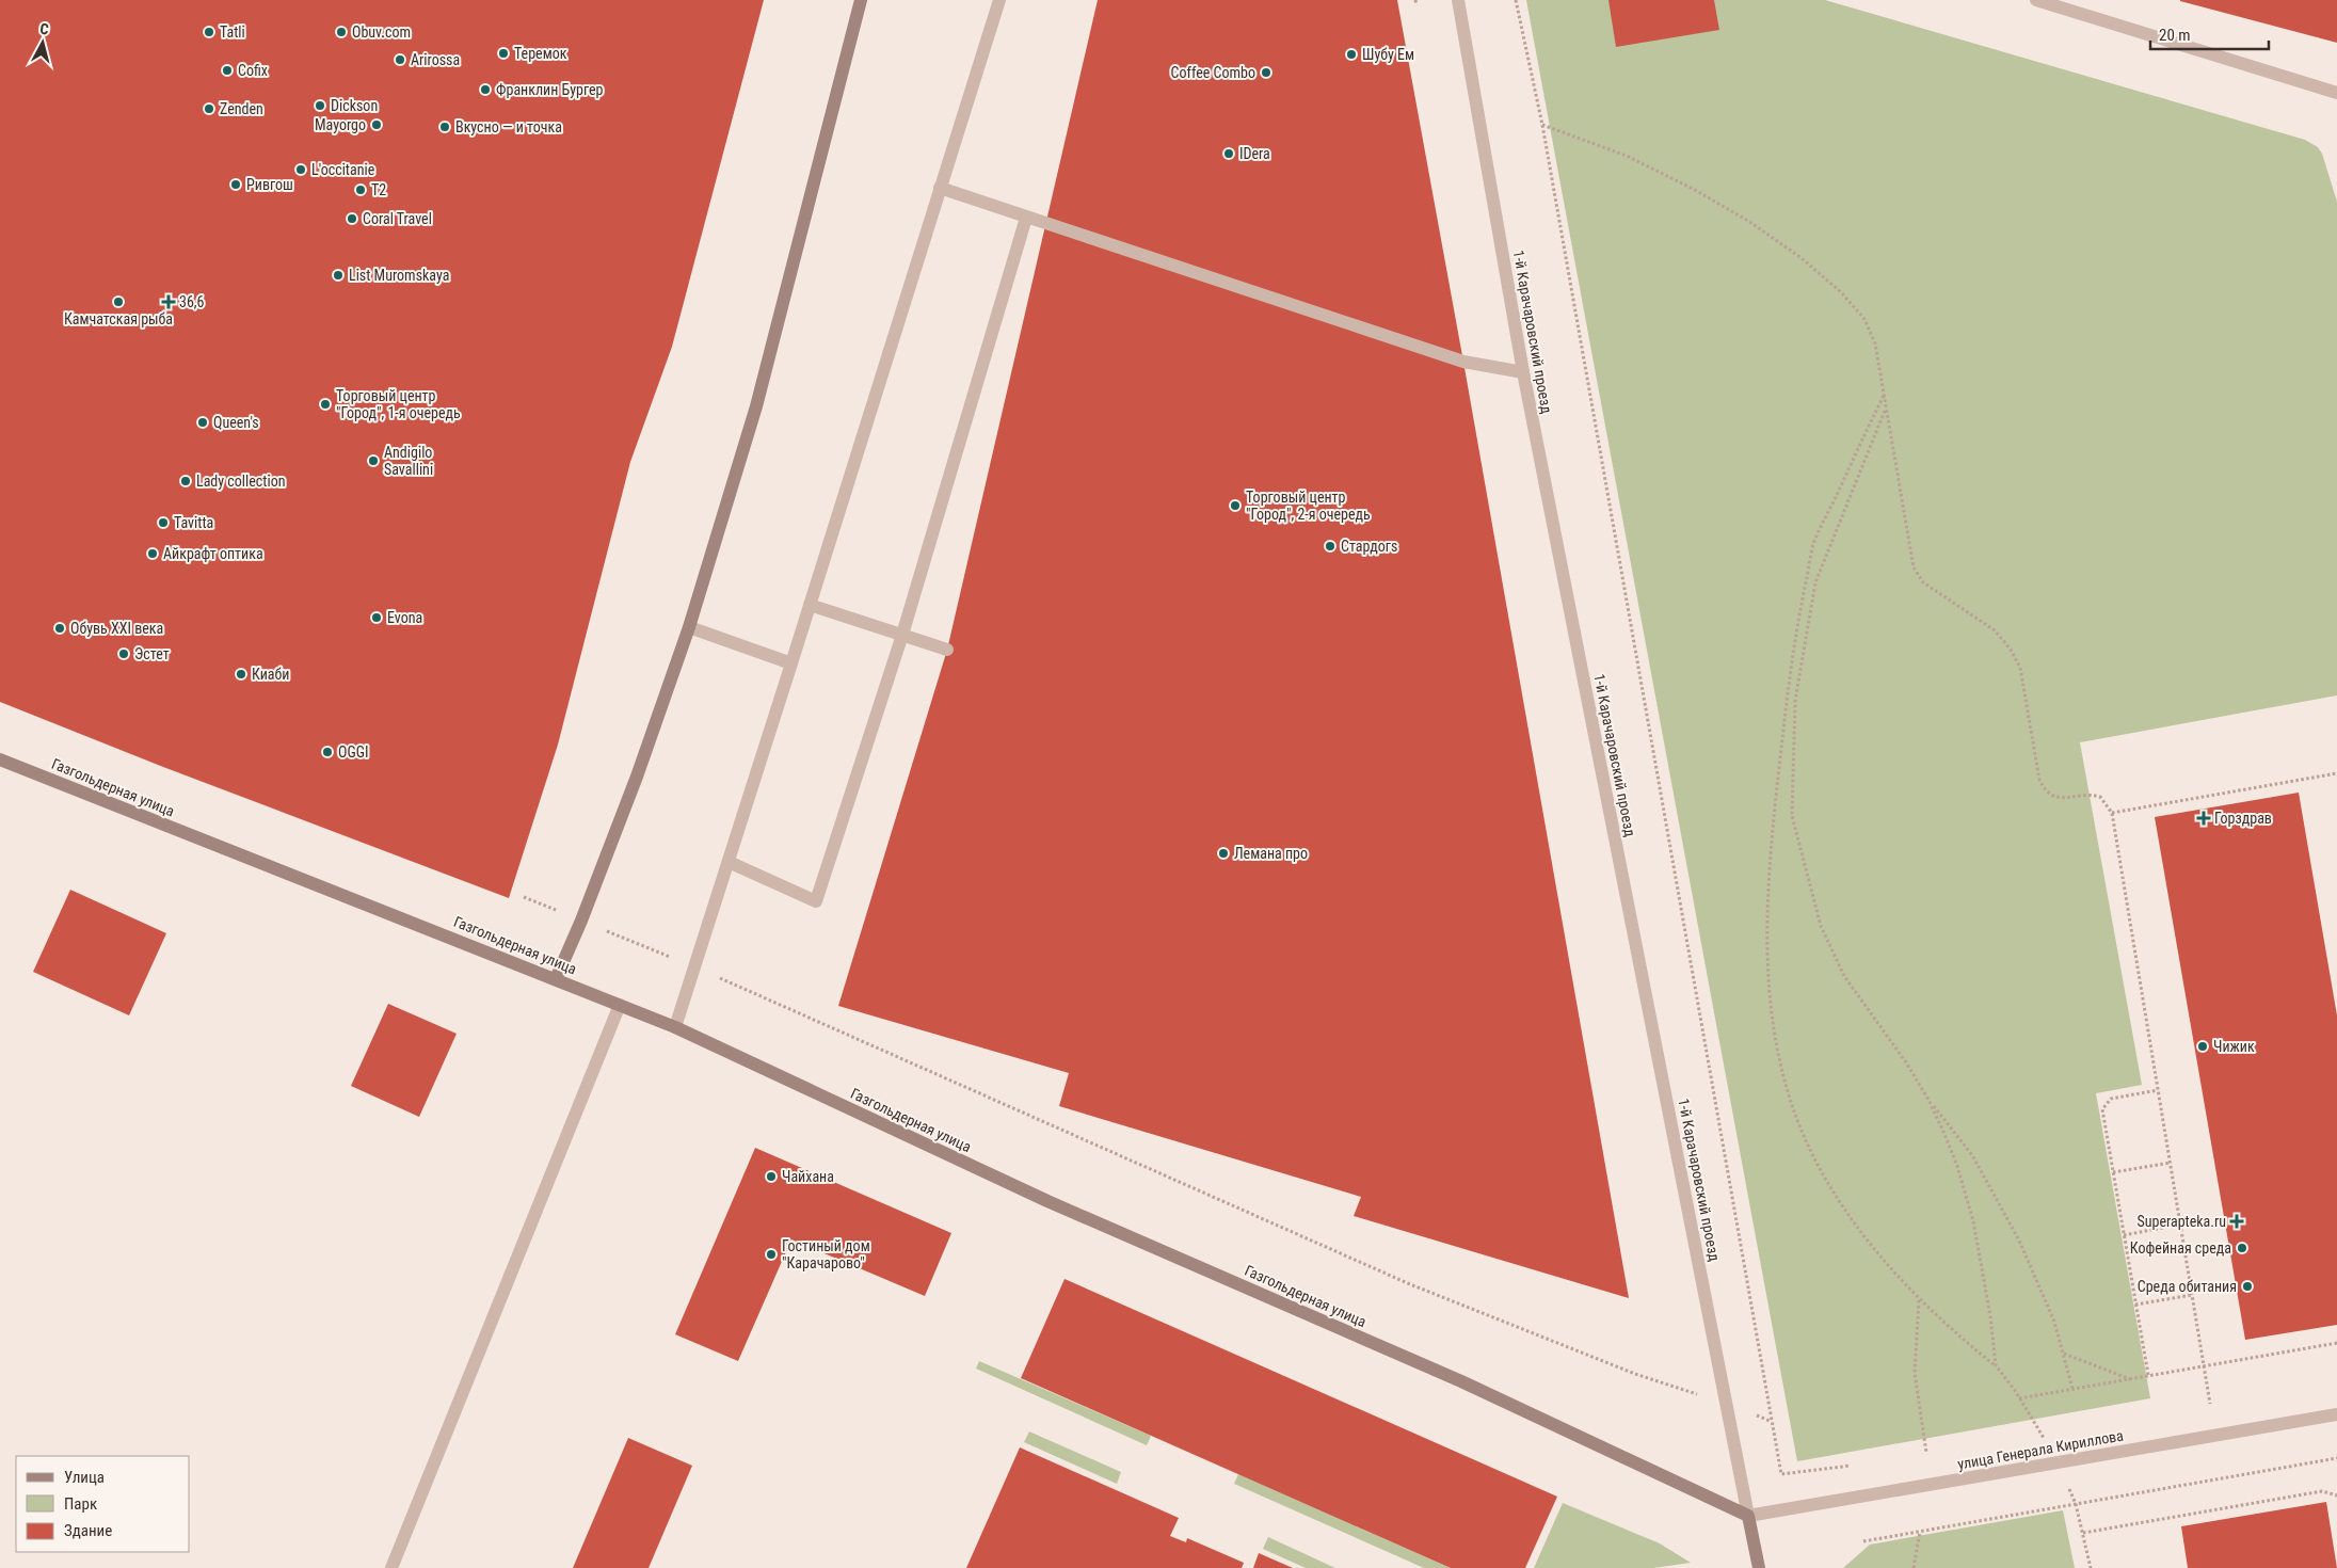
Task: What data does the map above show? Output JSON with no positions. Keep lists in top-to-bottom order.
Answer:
{
  "streets": {
    "street": ["1-й Карачаровский проезд", "Газгольдерная улица", "улица Генерала Кириллова"]
  },
  "crossings": [
    ["1-й Карачаровский проезд", "Газгольдерная улица"],
    ["1-й Карачаровский проезд", "улица Генерала Кириллова"],
    ["Газгольдерная улица", "улица Генерала Кириллова"]
  ],
  "places": {
    "other": [
      "Tatli",
      "Obuv.com",
      "Теремок",
      "Шубу Ем",
      "Arirossa",
      "Cofix",
      "Coffee Combo",
      "Франклин Бургер",
      "Dickson",
      "Zenden",
      "Mayorgo",
      "Вкусно — и точка",
      "IDera",
      "L'occitanie",
      "Ривгош",
      "T2",
      "Coral Travel",
      "List Muromskaya",
      "Камчатская рыба",
      "Торговый центр \"Город\", 1-я очередь",
      "Queen's",
      "Andigilo Savallini",
      "Lady collection",
      "Торговый центр \"Город\", 2-я очередь",
      "Tavitta",
      "Стардогs",
      "Айкрафт оптика",
      "Evona",
      "Обувь XXI века",
      "Эстет",
      "Киаби",
      "OGGI",
      "Лемана про",
      "Чижик",
      "Чайхана",
      "Кофейная среда",
      "Гостиный дом \"Карачарово\"",
      "Среда обитания"
    ],
    "health": ["36,6", "Горздрав", "Superapteka.ru"]
  },
  "legend": ["Улица", "Парк", "Здание"],
  "scale_bar": "20 m",
  "north": "top"
}
